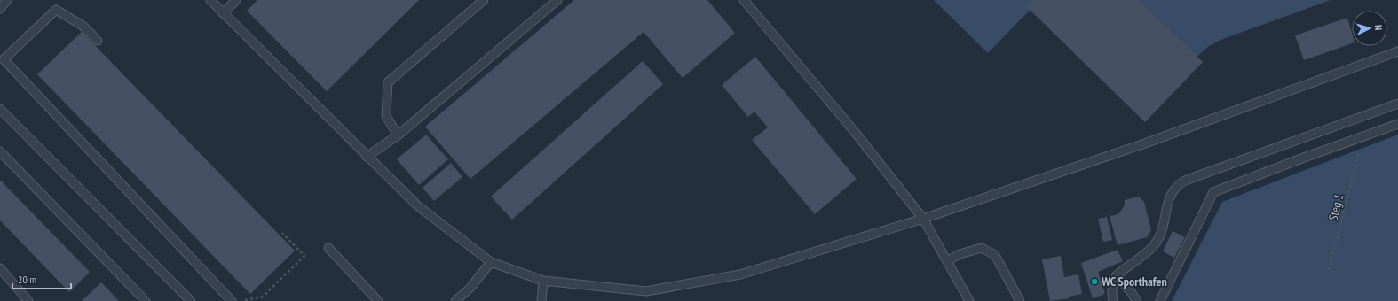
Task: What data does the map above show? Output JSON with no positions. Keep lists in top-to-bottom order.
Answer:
{
  "streets": {
    "path": ["Steg 1"]
  },
  "places": ["WC Sporthafen"],
  "scale_bar": "20 m",
  "north": "right"
}
